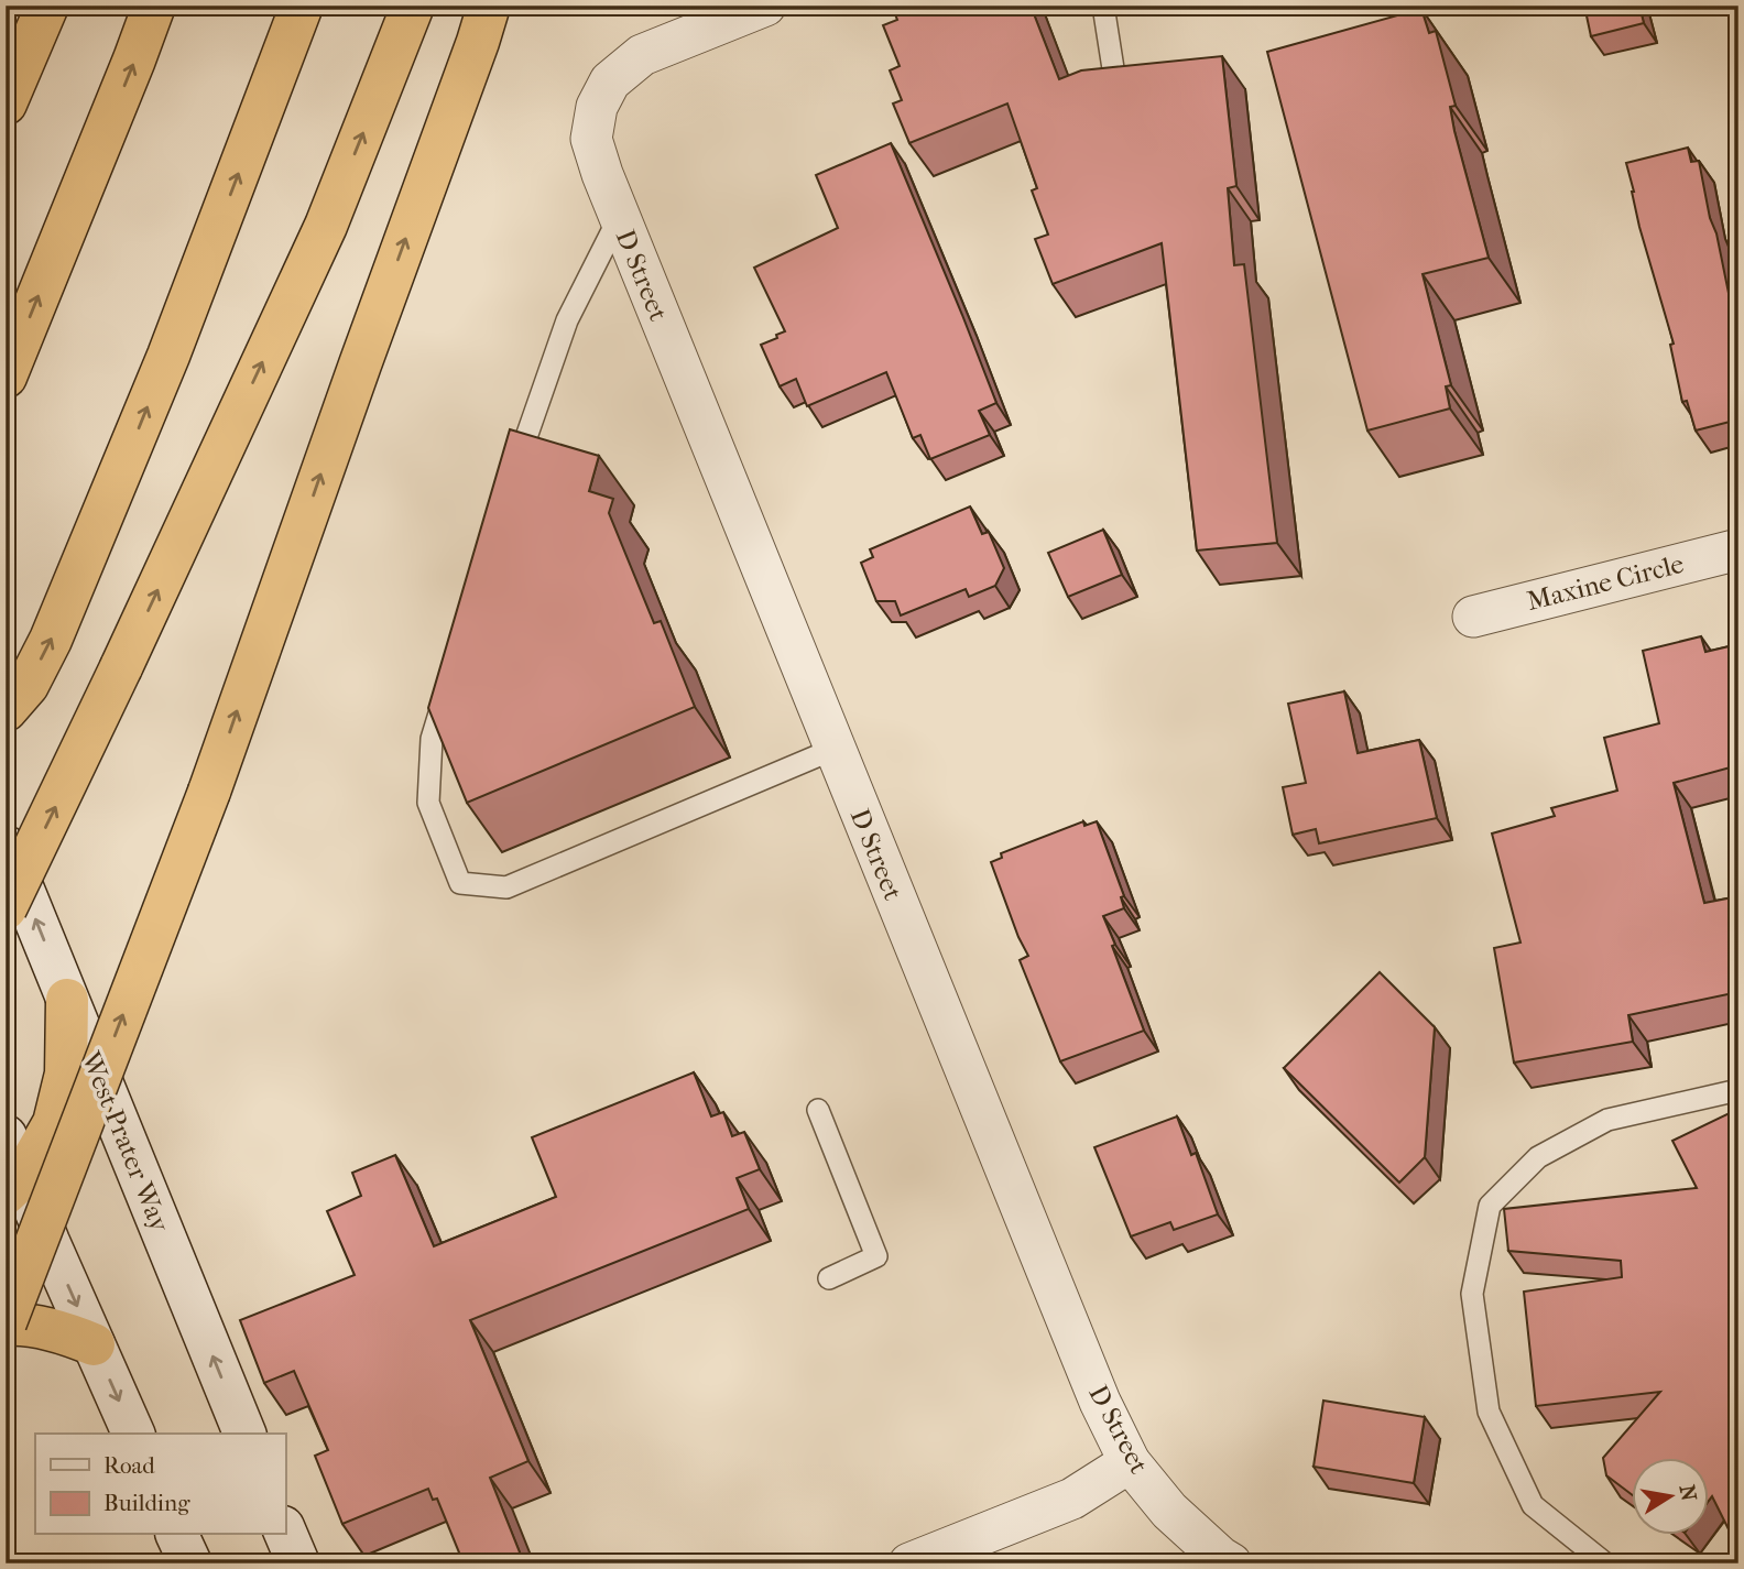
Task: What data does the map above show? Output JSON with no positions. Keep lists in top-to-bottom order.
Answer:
{
  "streets": {
    "main road": ["West Prater Way"],
    "street": ["D Street", "Maxine Circle"]
  },
  "legend": ["Road", "Building"],
  "north": "right"
}
